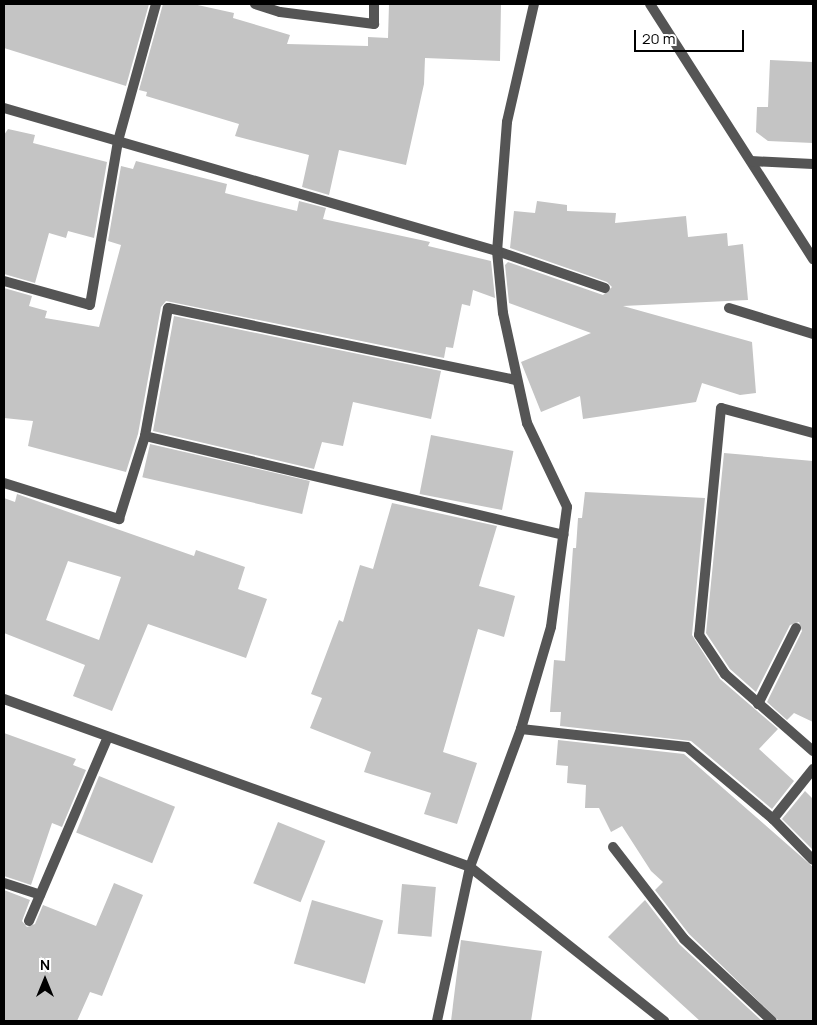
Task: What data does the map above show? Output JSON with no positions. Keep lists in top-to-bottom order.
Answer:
{
  "scale_bar": "20 m",
  "north": "top"
}
